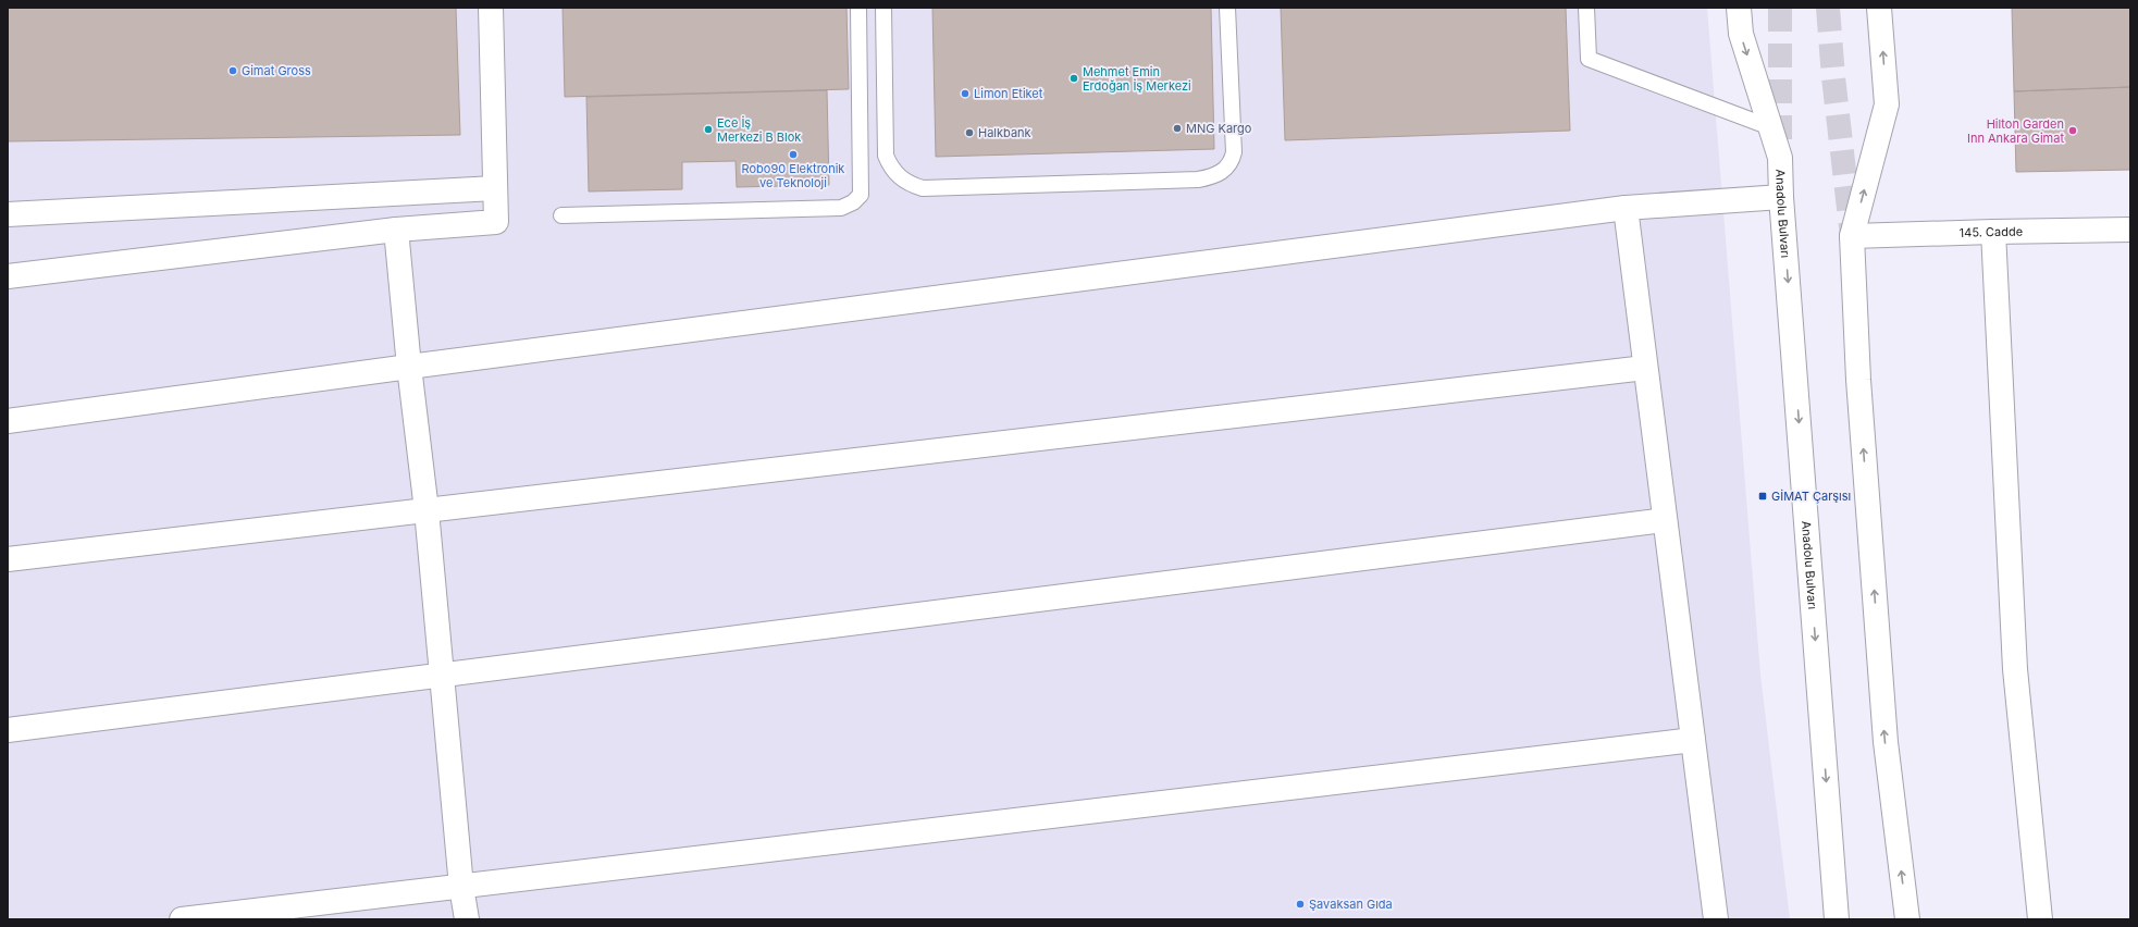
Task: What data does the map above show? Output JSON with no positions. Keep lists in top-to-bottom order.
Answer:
{
  "streets": {
    "street": ["Anadolu Bulvarı", "145. Cadde"]
  },
  "places": {
    "other": [
      "Gimat Gross",
      "Mehmet Emin Erdoğan İş Merkezi",
      "Limon Etiket",
      "MNG Kargo",
      "Ece İş Merkezi B Blok",
      "Hilton Garden Inn Ankara Gimat",
      "Halkbank",
      "Robo90 Elektronik ve Teknoloji",
      "Şavaksan Gıda"
    ],
    "transit": ["GİMAT Çarşısı"]
  }
}
